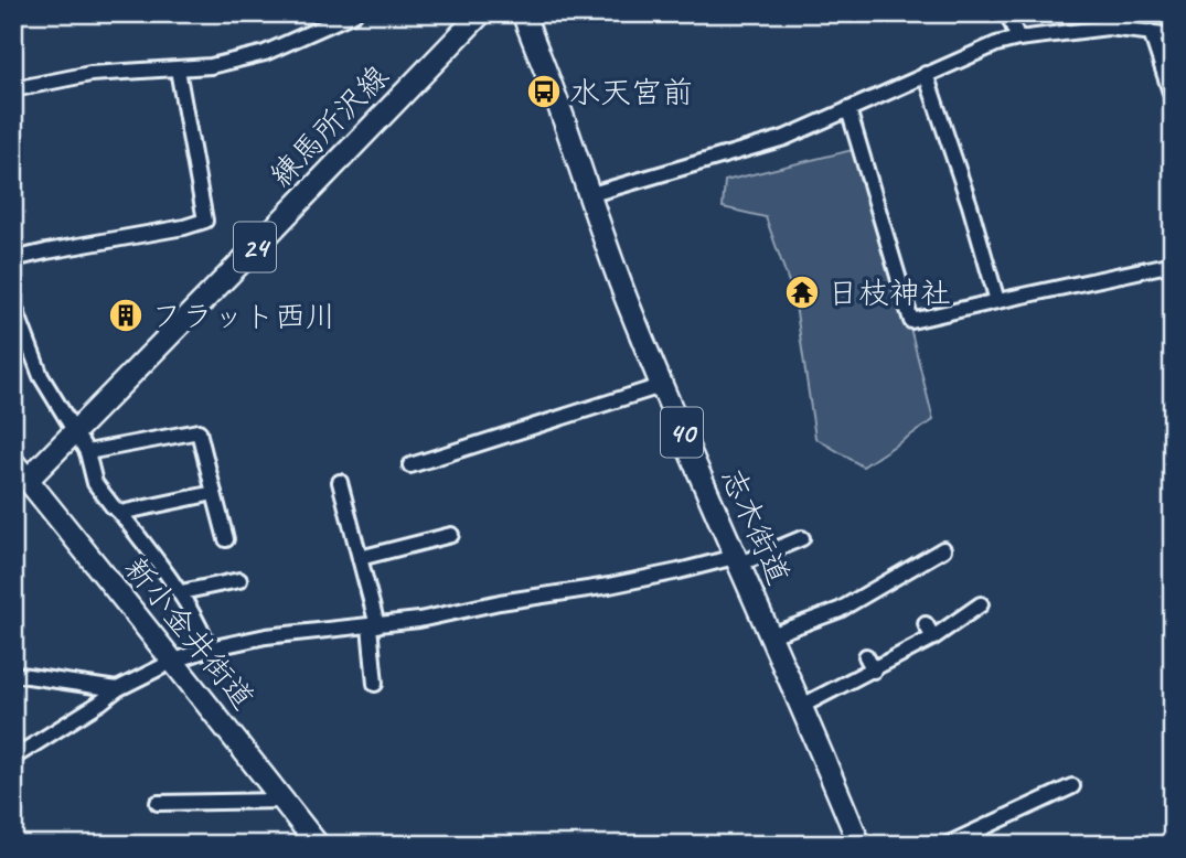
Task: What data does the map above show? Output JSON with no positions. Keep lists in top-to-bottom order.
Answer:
{
  "streets": {
    "main road": [
      "練馬所沢線",
      "24",
      "40",
      "志木街道",
      "新小金井街道"
    ]
  },
  "crossings": [
    ["練馬所沢線", "新小金井街道"]
  ],
  "places": {
    "bus stop": ["水天宮前"],
    "temple": ["日枝神社"],
    "building": ["フラット西川"]
  }
}
